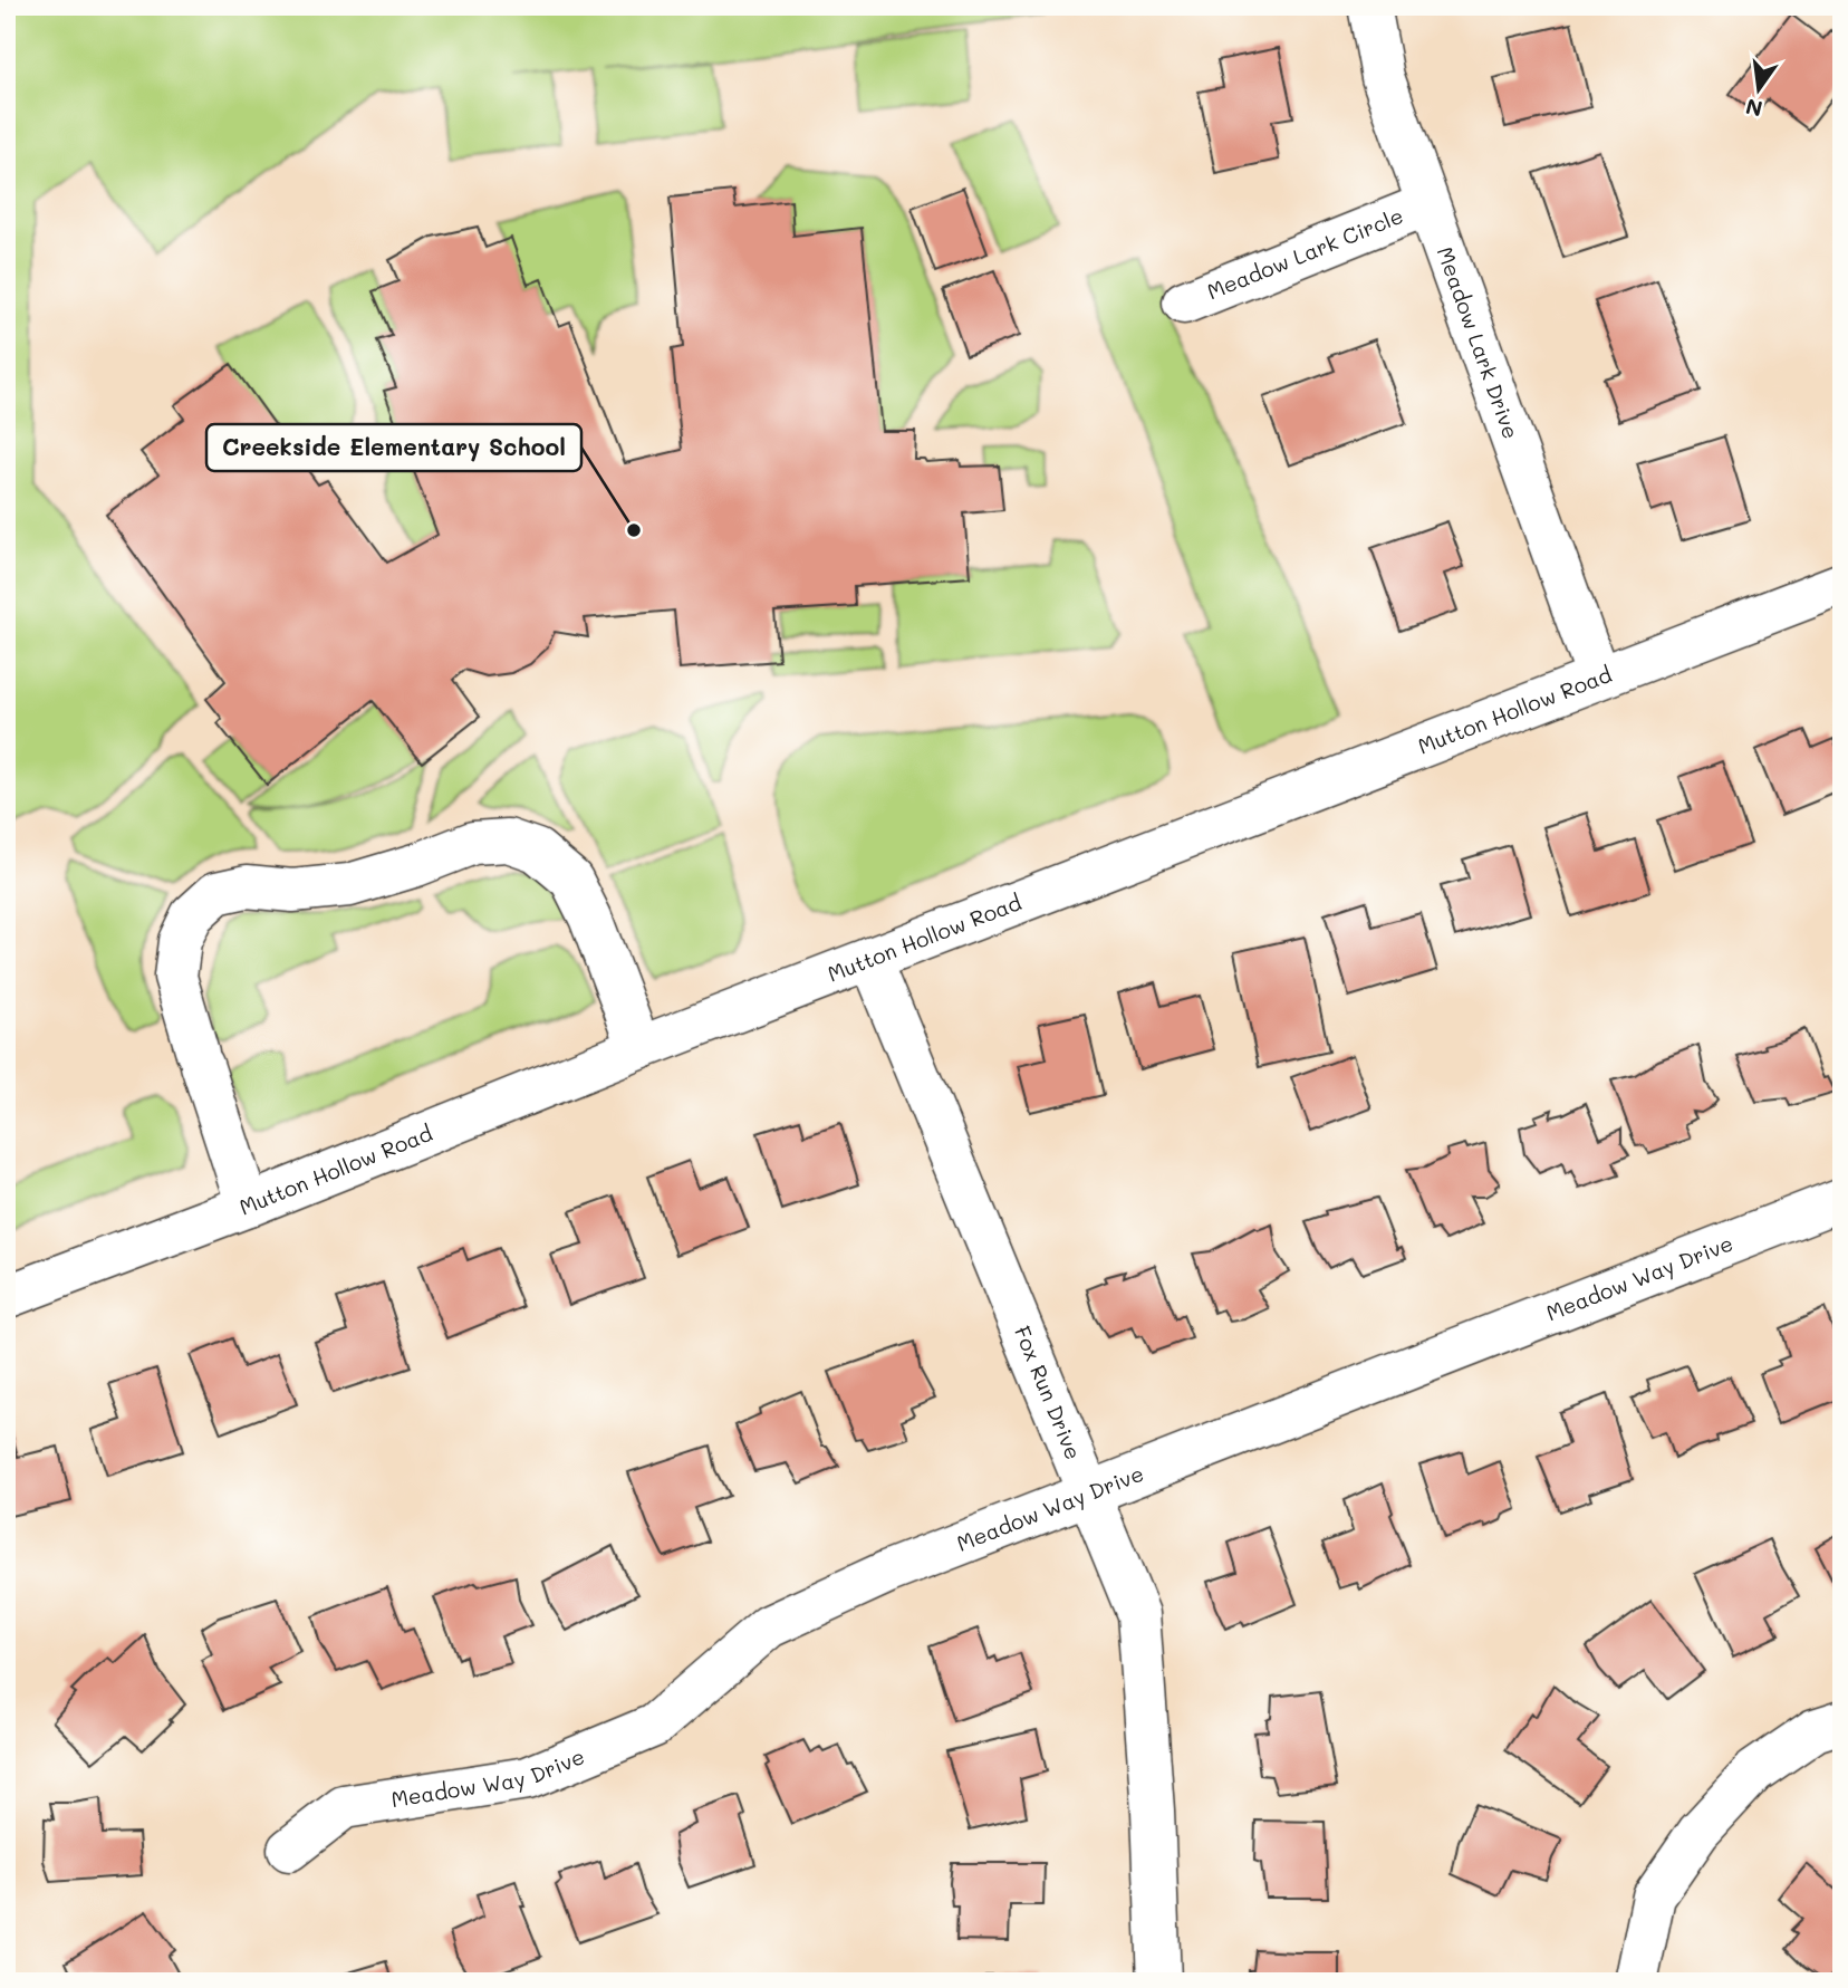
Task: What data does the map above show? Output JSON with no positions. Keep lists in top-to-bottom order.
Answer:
{
  "streets": {
    "street": [
      "Meadow Lark Circle",
      "Meadow Lark Drive",
      "Mutton Hollow Road",
      "Meadow Way Drive",
      "Fox Run Drive"
    ]
  },
  "crossings": [
    ["Meadow Lark Circle", "Meadow Lark Drive"],
    ["Meadow Lark Drive", "Mutton Hollow Road"],
    ["Mutton Hollow Road", "Fox Run Drive"],
    ["Meadow Way Drive", "Fox Run Drive"]
  ],
  "places": ["Creekside Elementary School"],
  "north": "bottom"
}
